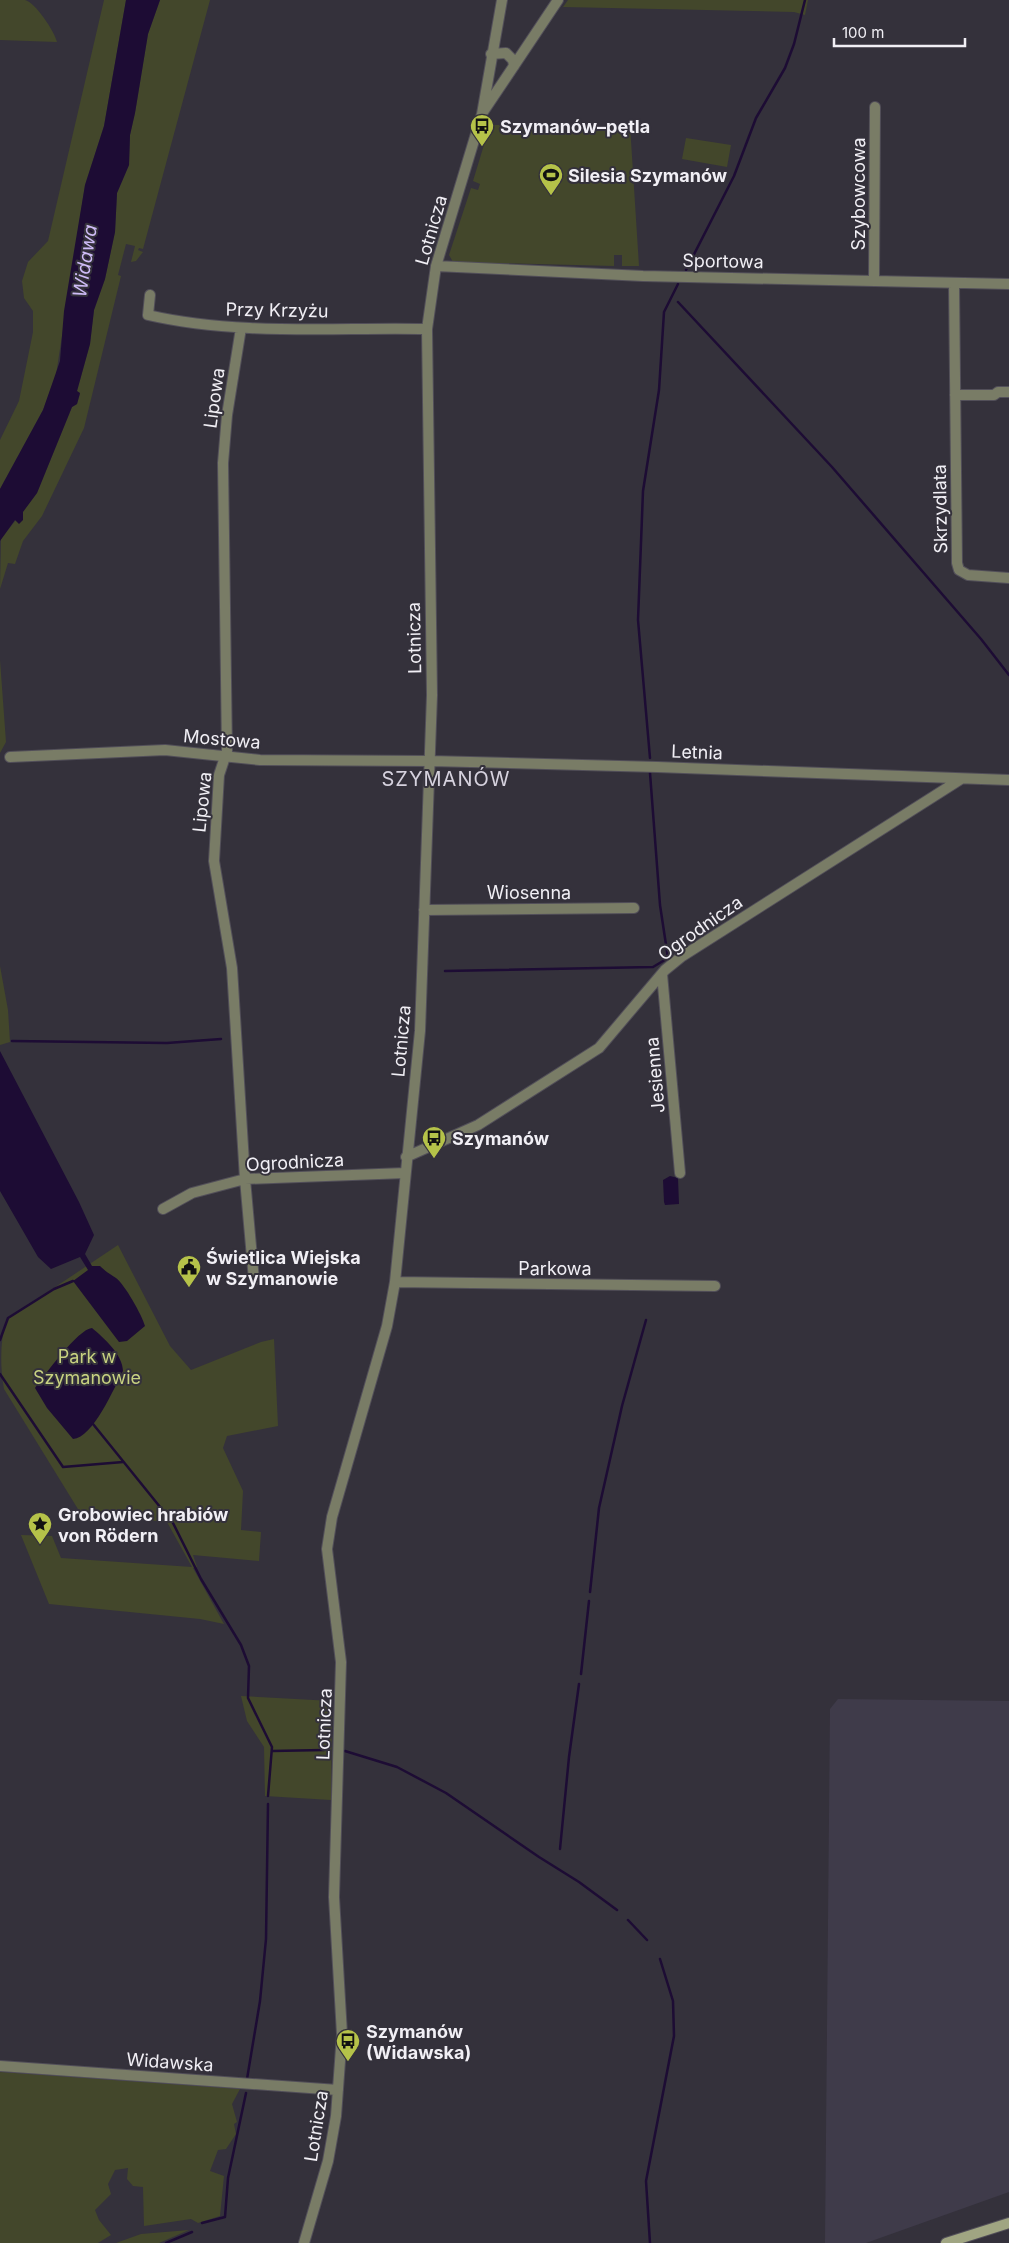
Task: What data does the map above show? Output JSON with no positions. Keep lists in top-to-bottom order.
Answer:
{
  "streets": {
    "street": [
      "Szybowcowa",
      "Lotnicza",
      "Sportowa",
      "Przy Krzyżu",
      "Lipowa",
      "Skrzydlata",
      "Mostowa",
      "Letnia",
      "Wiosenna",
      "Ogrodnicza",
      "Jesienna",
      "Parkowa",
      "Widawska"
    ]
  },
  "crossings": [
    ["Szybowcowa", "Sportowa"],
    ["Lotnicza", "Sportowa"],
    ["Lotnicza", "Przy Krzyżu"],
    ["Lotnicza", "Mostowa"],
    ["Lotnicza", "Letnia"],
    ["Lotnicza", "Wiosenna"],
    ["Lotnicza", "Ogrodnicza"],
    ["Lotnicza", "Parkowa"],
    ["Lotnicza", "Widawska"],
    ["Sportowa", "Skrzydlata"],
    ["Przy Krzyżu", "Lipowa"],
    ["Lipowa", "Mostowa"],
    ["Lipowa", "Ogrodnicza"],
    ["Mostowa", "Letnia"],
    ["Letnia", "Ogrodnicza"],
    ["Ogrodnicza", "Jesienna"]
  ],
  "districts": ["SZYMANÓW"],
  "water": ["Widawa"],
  "parks": ["Park w Szymanowie"],
  "places": {
    "bus stop": ["Szymanów–pętla", "Szymanów", "Szymanów (Widawska)"],
    "sports": ["Silesia Szymanów"],
    "public building": ["Świetlica Wiejska w Szymanowie"],
    "place": ["Grobowiec hrabiów von Rödern"]
  },
  "scale_bar": "100 m"
}
